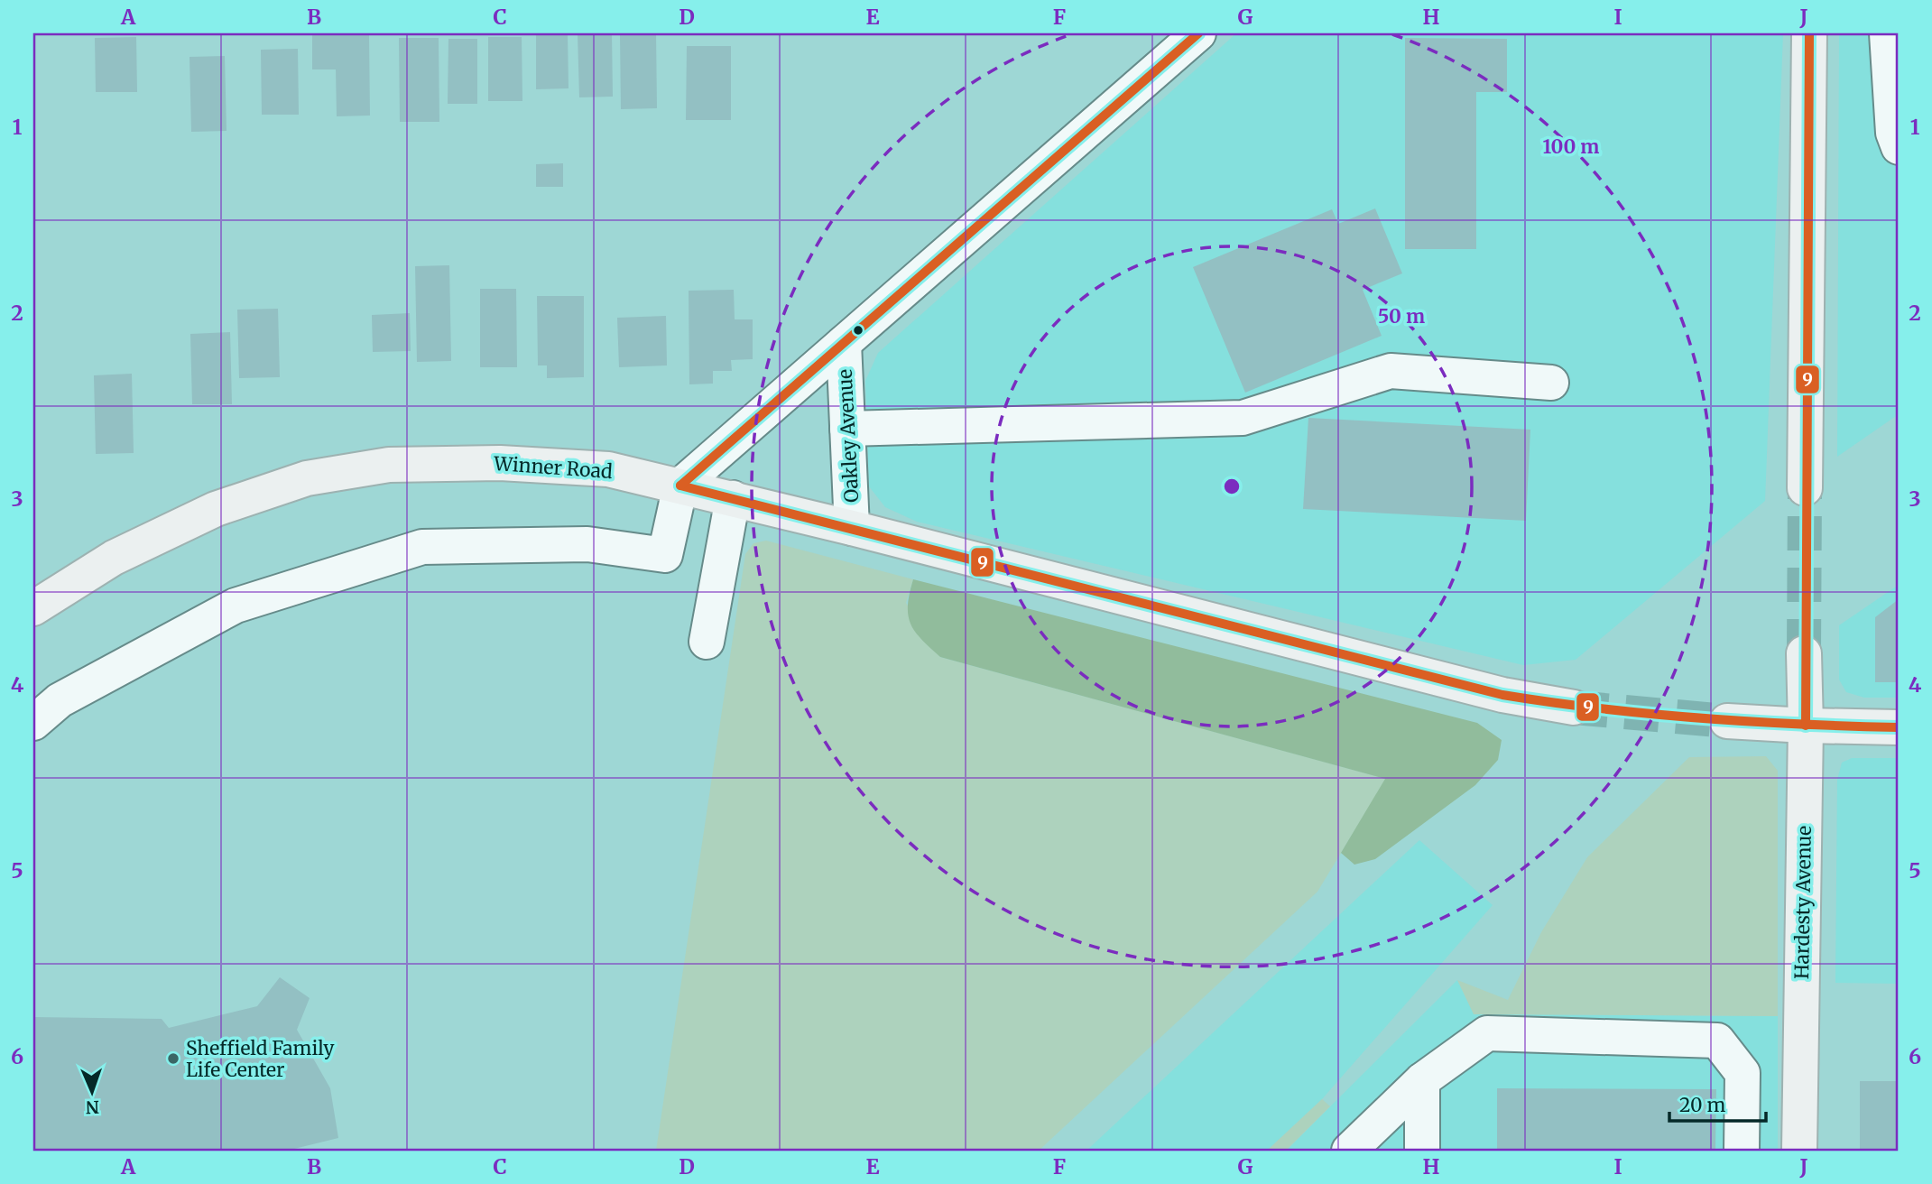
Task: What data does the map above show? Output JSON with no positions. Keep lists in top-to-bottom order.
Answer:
{
  "streets": {
    "main road": ["Winner Road", "Hardesty Avenue"],
    "street": ["Oakley Avenue"]
  },
  "crossings": [
    ["Oakley Avenue", "Winner Road"]
  ],
  "places": ["Sheffield Family Life Center"],
  "lines": ["transit line 9"],
  "scale_bar": "20 m",
  "north": "bottom",
  "grid": {
    "columns": [
      "A",
      "B",
      "C",
      "D",
      "E",
      "F",
      "G",
      "H",
      "I",
      "J"
    ],
    "rows": [
      "1",
      "2",
      "3",
      "4",
      "5",
      "6"
    ]
  },
  "rings": ["100 m", "50 m"]
}
